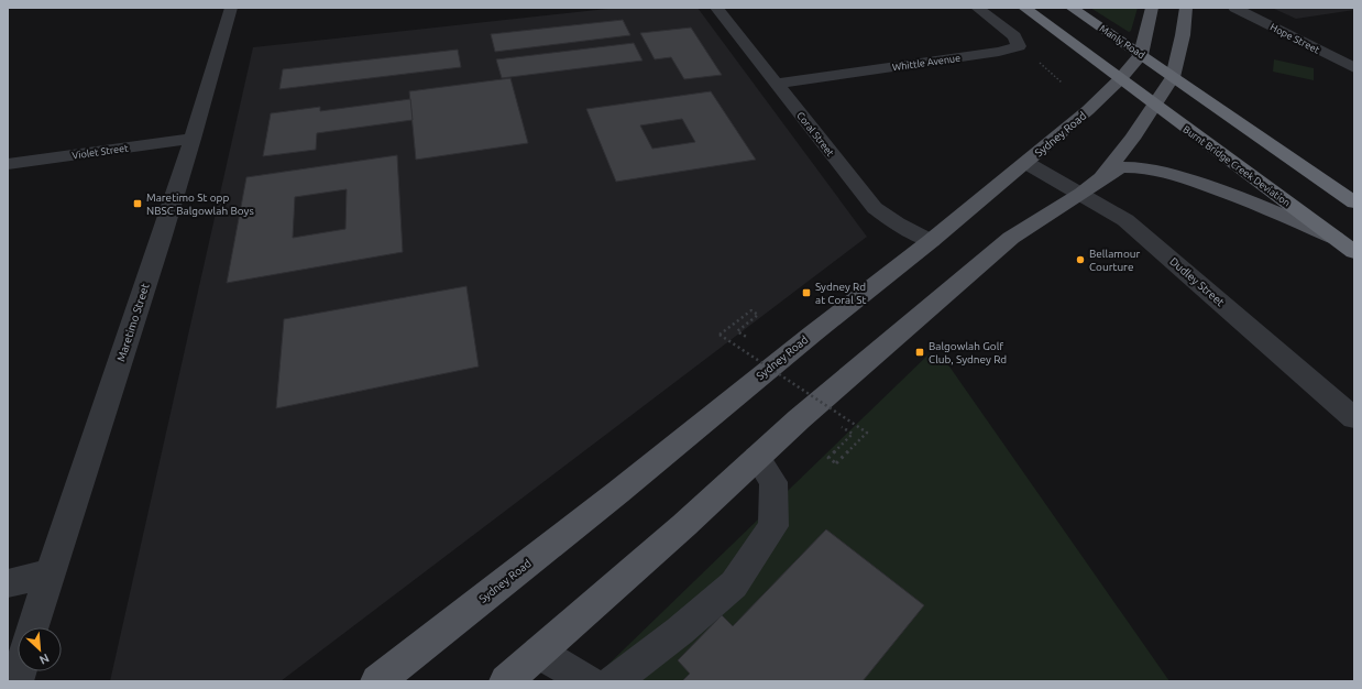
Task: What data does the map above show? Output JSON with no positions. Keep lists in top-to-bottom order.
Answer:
{
  "streets": {
    "highway": ["Manly Road", "Burnt Bridge Creek Deviation"],
    "main road": ["Sydney Road"],
    "street": [
      "Hope Street",
      "Whittle Avenue",
      "Coral Street",
      "Violet Street",
      "Dudley Street",
      "Maretimo Street"
    ]
  },
  "crossings": [
    ["Manly Road", "Sydney Road"],
    ["Whittle Avenue", "Coral Street"],
    ["Coral Street", "Sydney Road"],
    ["Sydney Road", "Burnt Bridge Creek Deviation"],
    ["Sydney Road", "Dudley Street"],
    ["Violet Street", "Maretimo Street"]
  ],
  "places": {
    "transit": ["Maretimo St opp NBSC Balgowlah Boys", "Sydney Rd at Coral St", "Balgowlah Golf Club, Sydney Rd"],
    "other": ["Bellamour Courture"]
  },
  "north": "bottom right"
}
